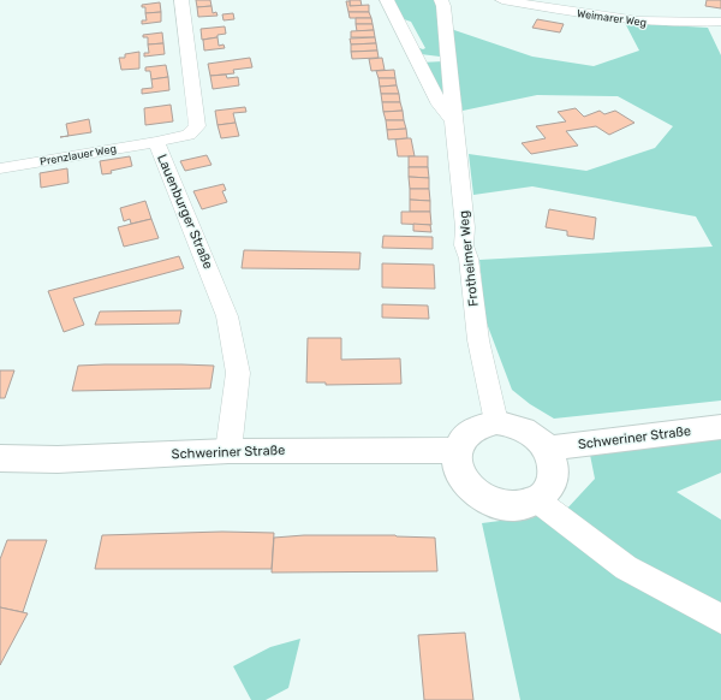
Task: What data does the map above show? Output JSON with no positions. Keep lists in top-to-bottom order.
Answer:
{
  "streets": {
    "street": [
      "Weimarer Weg",
      "Prenzlauer Weg",
      "Lauenburger Straße",
      "Frotheimer Weg",
      "Schweriner Straße"
    ]
  },
  "crossings": [
    ["Prenzlauer Weg", "Lauenburger Straße"],
    ["Lauenburger Straße", "Schweriner Straße"],
    ["Frotheimer Weg", "Schweriner Straße"]
  ]
}
